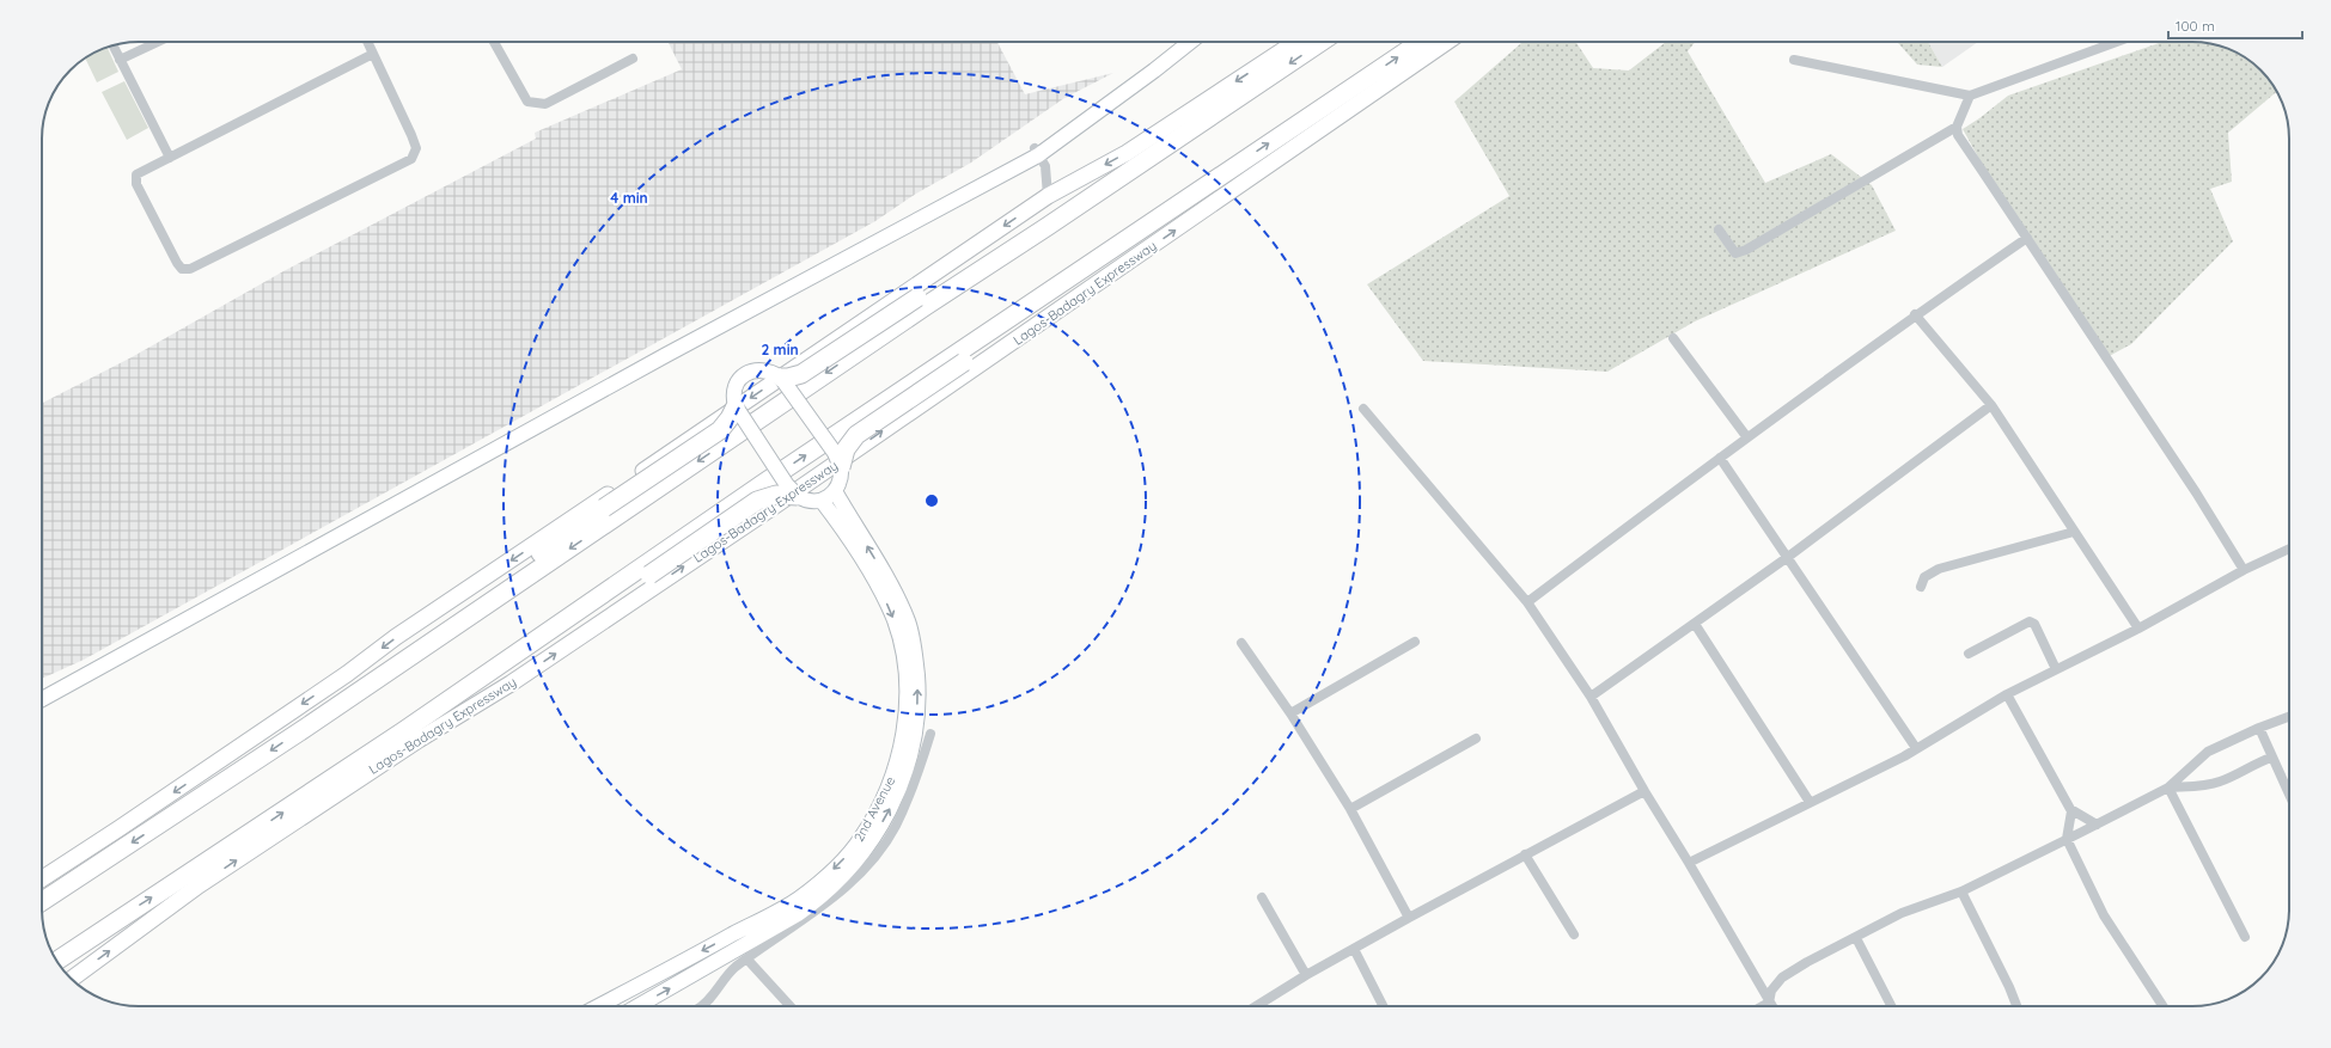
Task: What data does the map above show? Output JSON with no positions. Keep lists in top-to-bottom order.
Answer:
{
  "streets": {
    "highway": ["Lagos-Badagry Expressway"],
    "main road": ["2nd Avenue"]
  },
  "scale_bar": "100 m",
  "rings": ["4 min", "2 min"]
}
